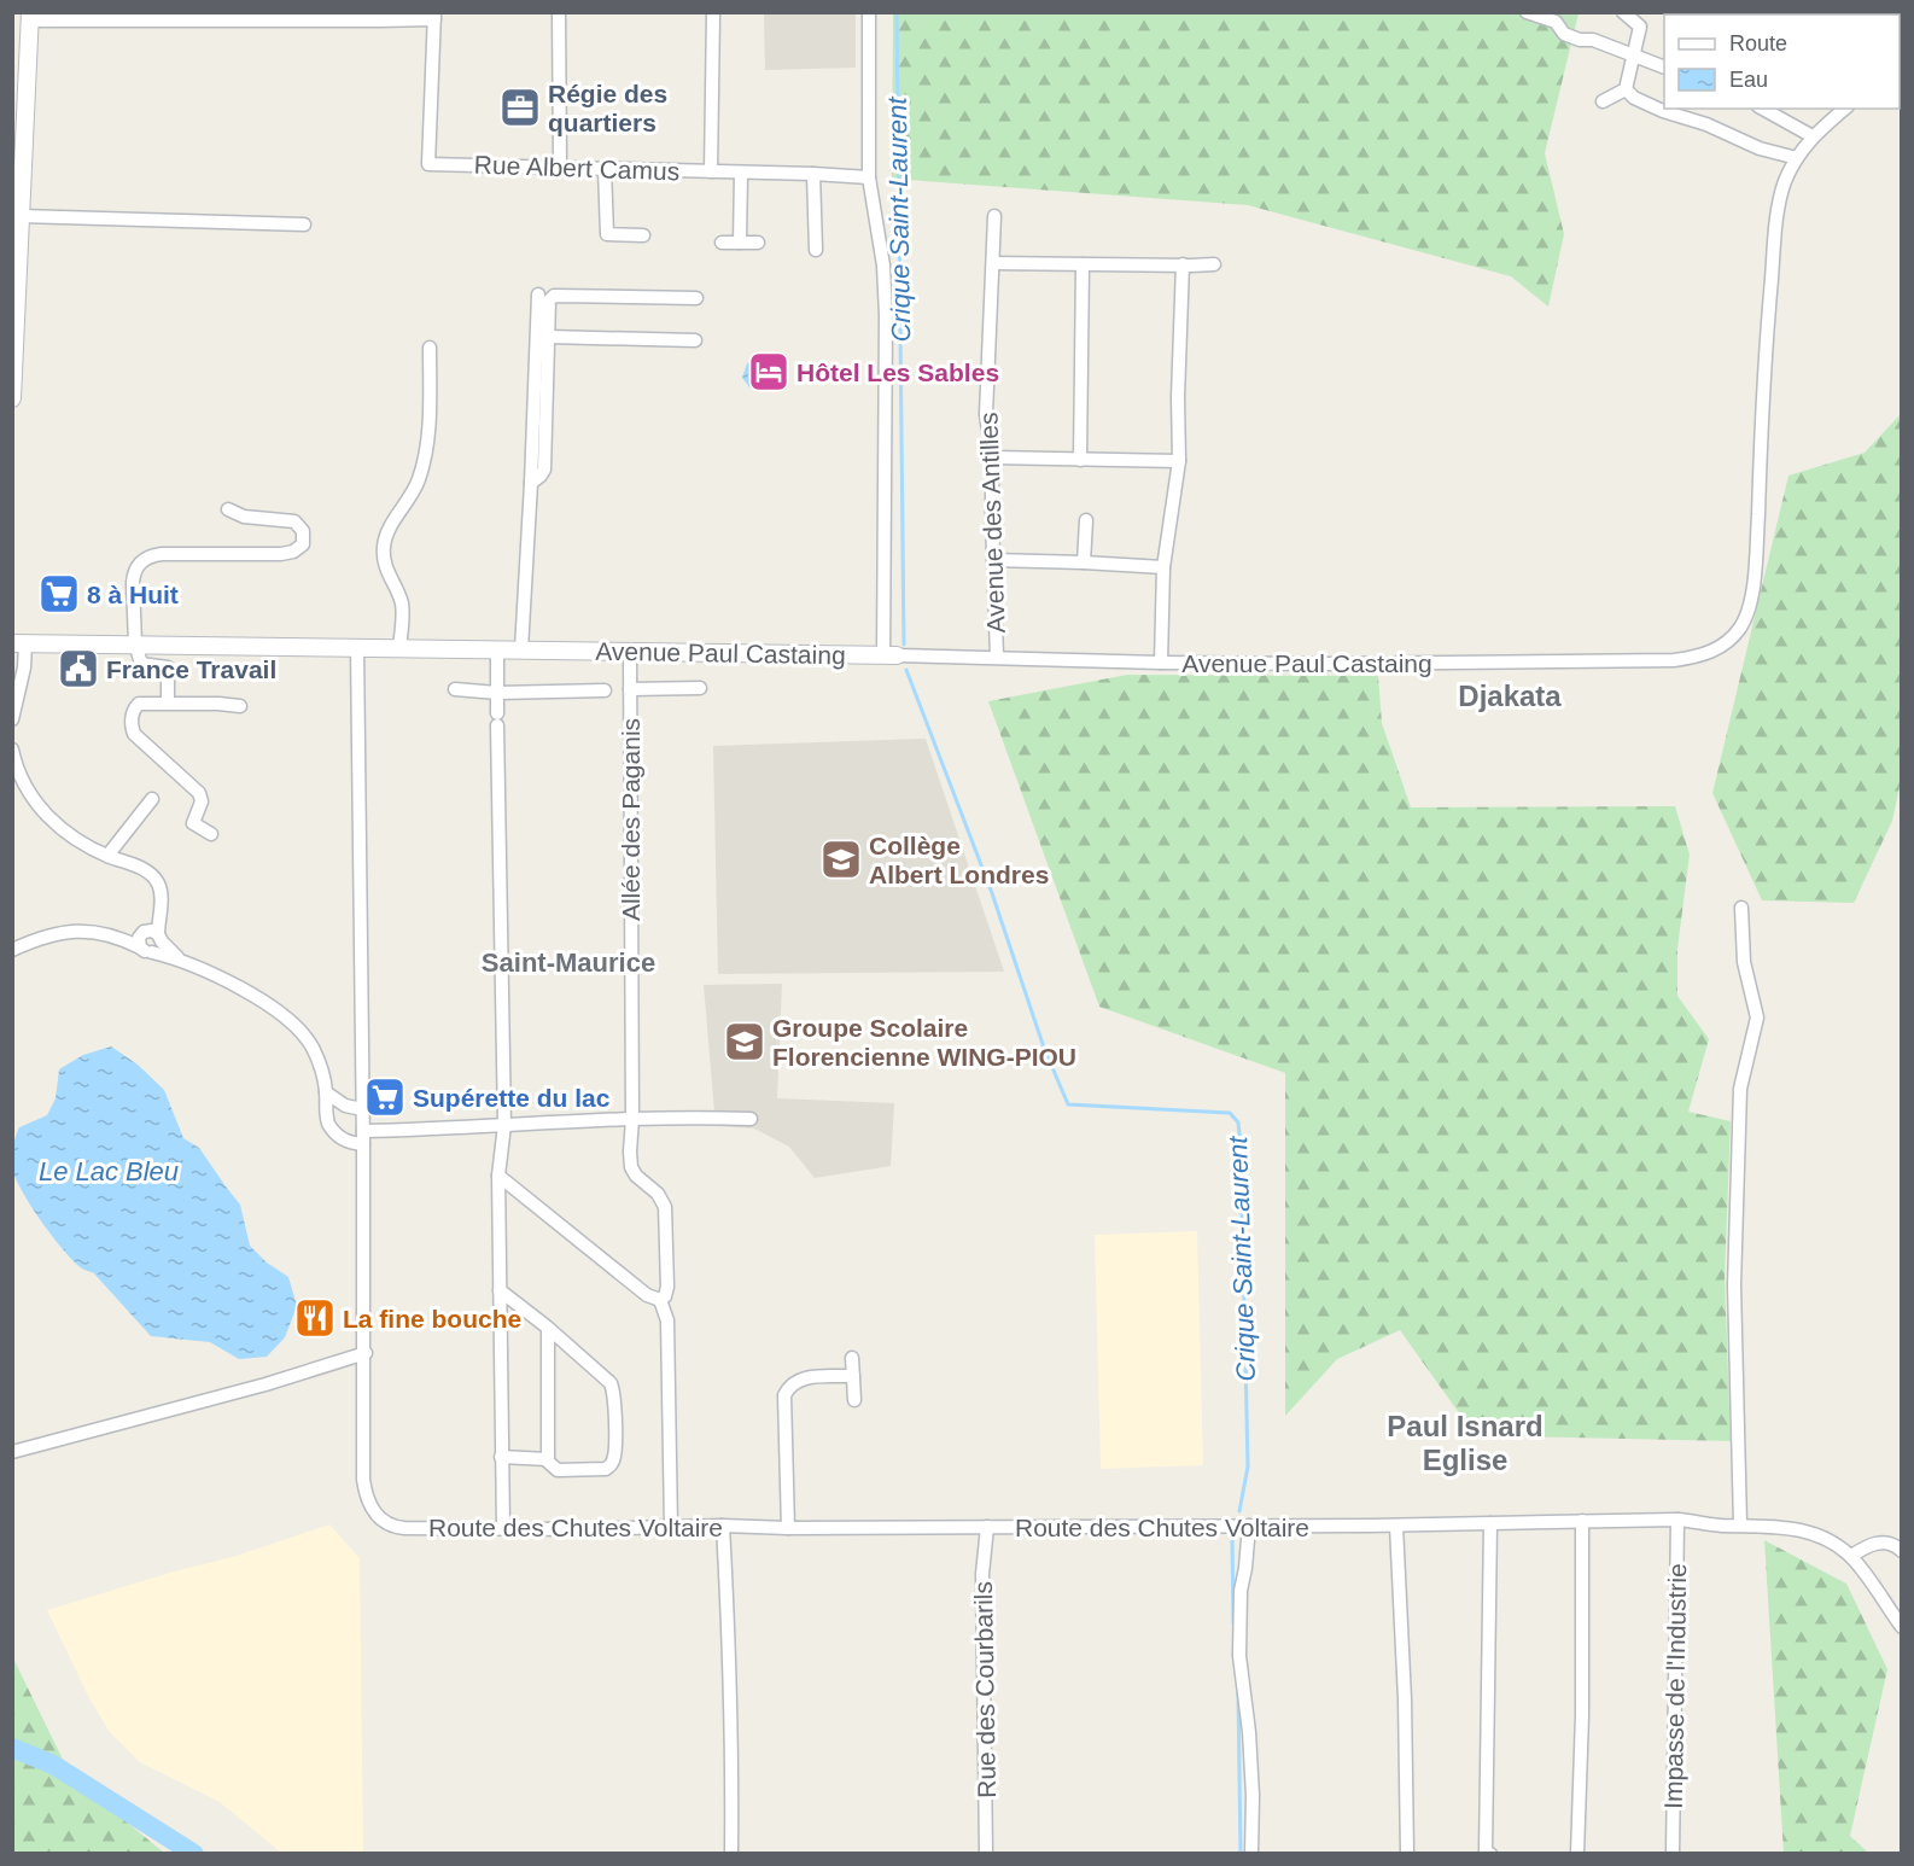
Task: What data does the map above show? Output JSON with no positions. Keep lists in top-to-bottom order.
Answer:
{
  "streets": {
    "street": [
      "Rue Albert Camus",
      "Avenue des Antilles",
      "Avenue Paul Castaing",
      "Allée des Paganis",
      "Route des Chutes Voltaire",
      "Impasse de l'Industrie",
      "Rue des Courbarils"
    ]
  },
  "crossings": [
    ["Avenue des Antilles", "Avenue Paul Castaing"],
    ["Avenue Paul Castaing", "Allée des Paganis"],
    ["Route des Chutes Voltaire", "Impasse de l'Industrie"],
    ["Route des Chutes Voltaire", "Rue des Courbarils"]
  ],
  "districts": ["Djakata", "Saint-Maurice", "Paul Isnard Eglise"],
  "water": ["Crique Saint-Laurent", "Le Lac Bleu"],
  "places": {
    "office": ["Régie des quartiers"],
    "hotel": ["Hôtel Les Sables"],
    "supermarket": ["8 à Huit", "Supérette du lac"],
    "public building": ["France Travail"],
    "school or university": ["Collège Albert Londres", "Groupe Scolaire Florencienne WING-PIOU"],
    "restaurant": ["La fine bouche"]
  },
  "legend": ["Route", "Eau"]
}
